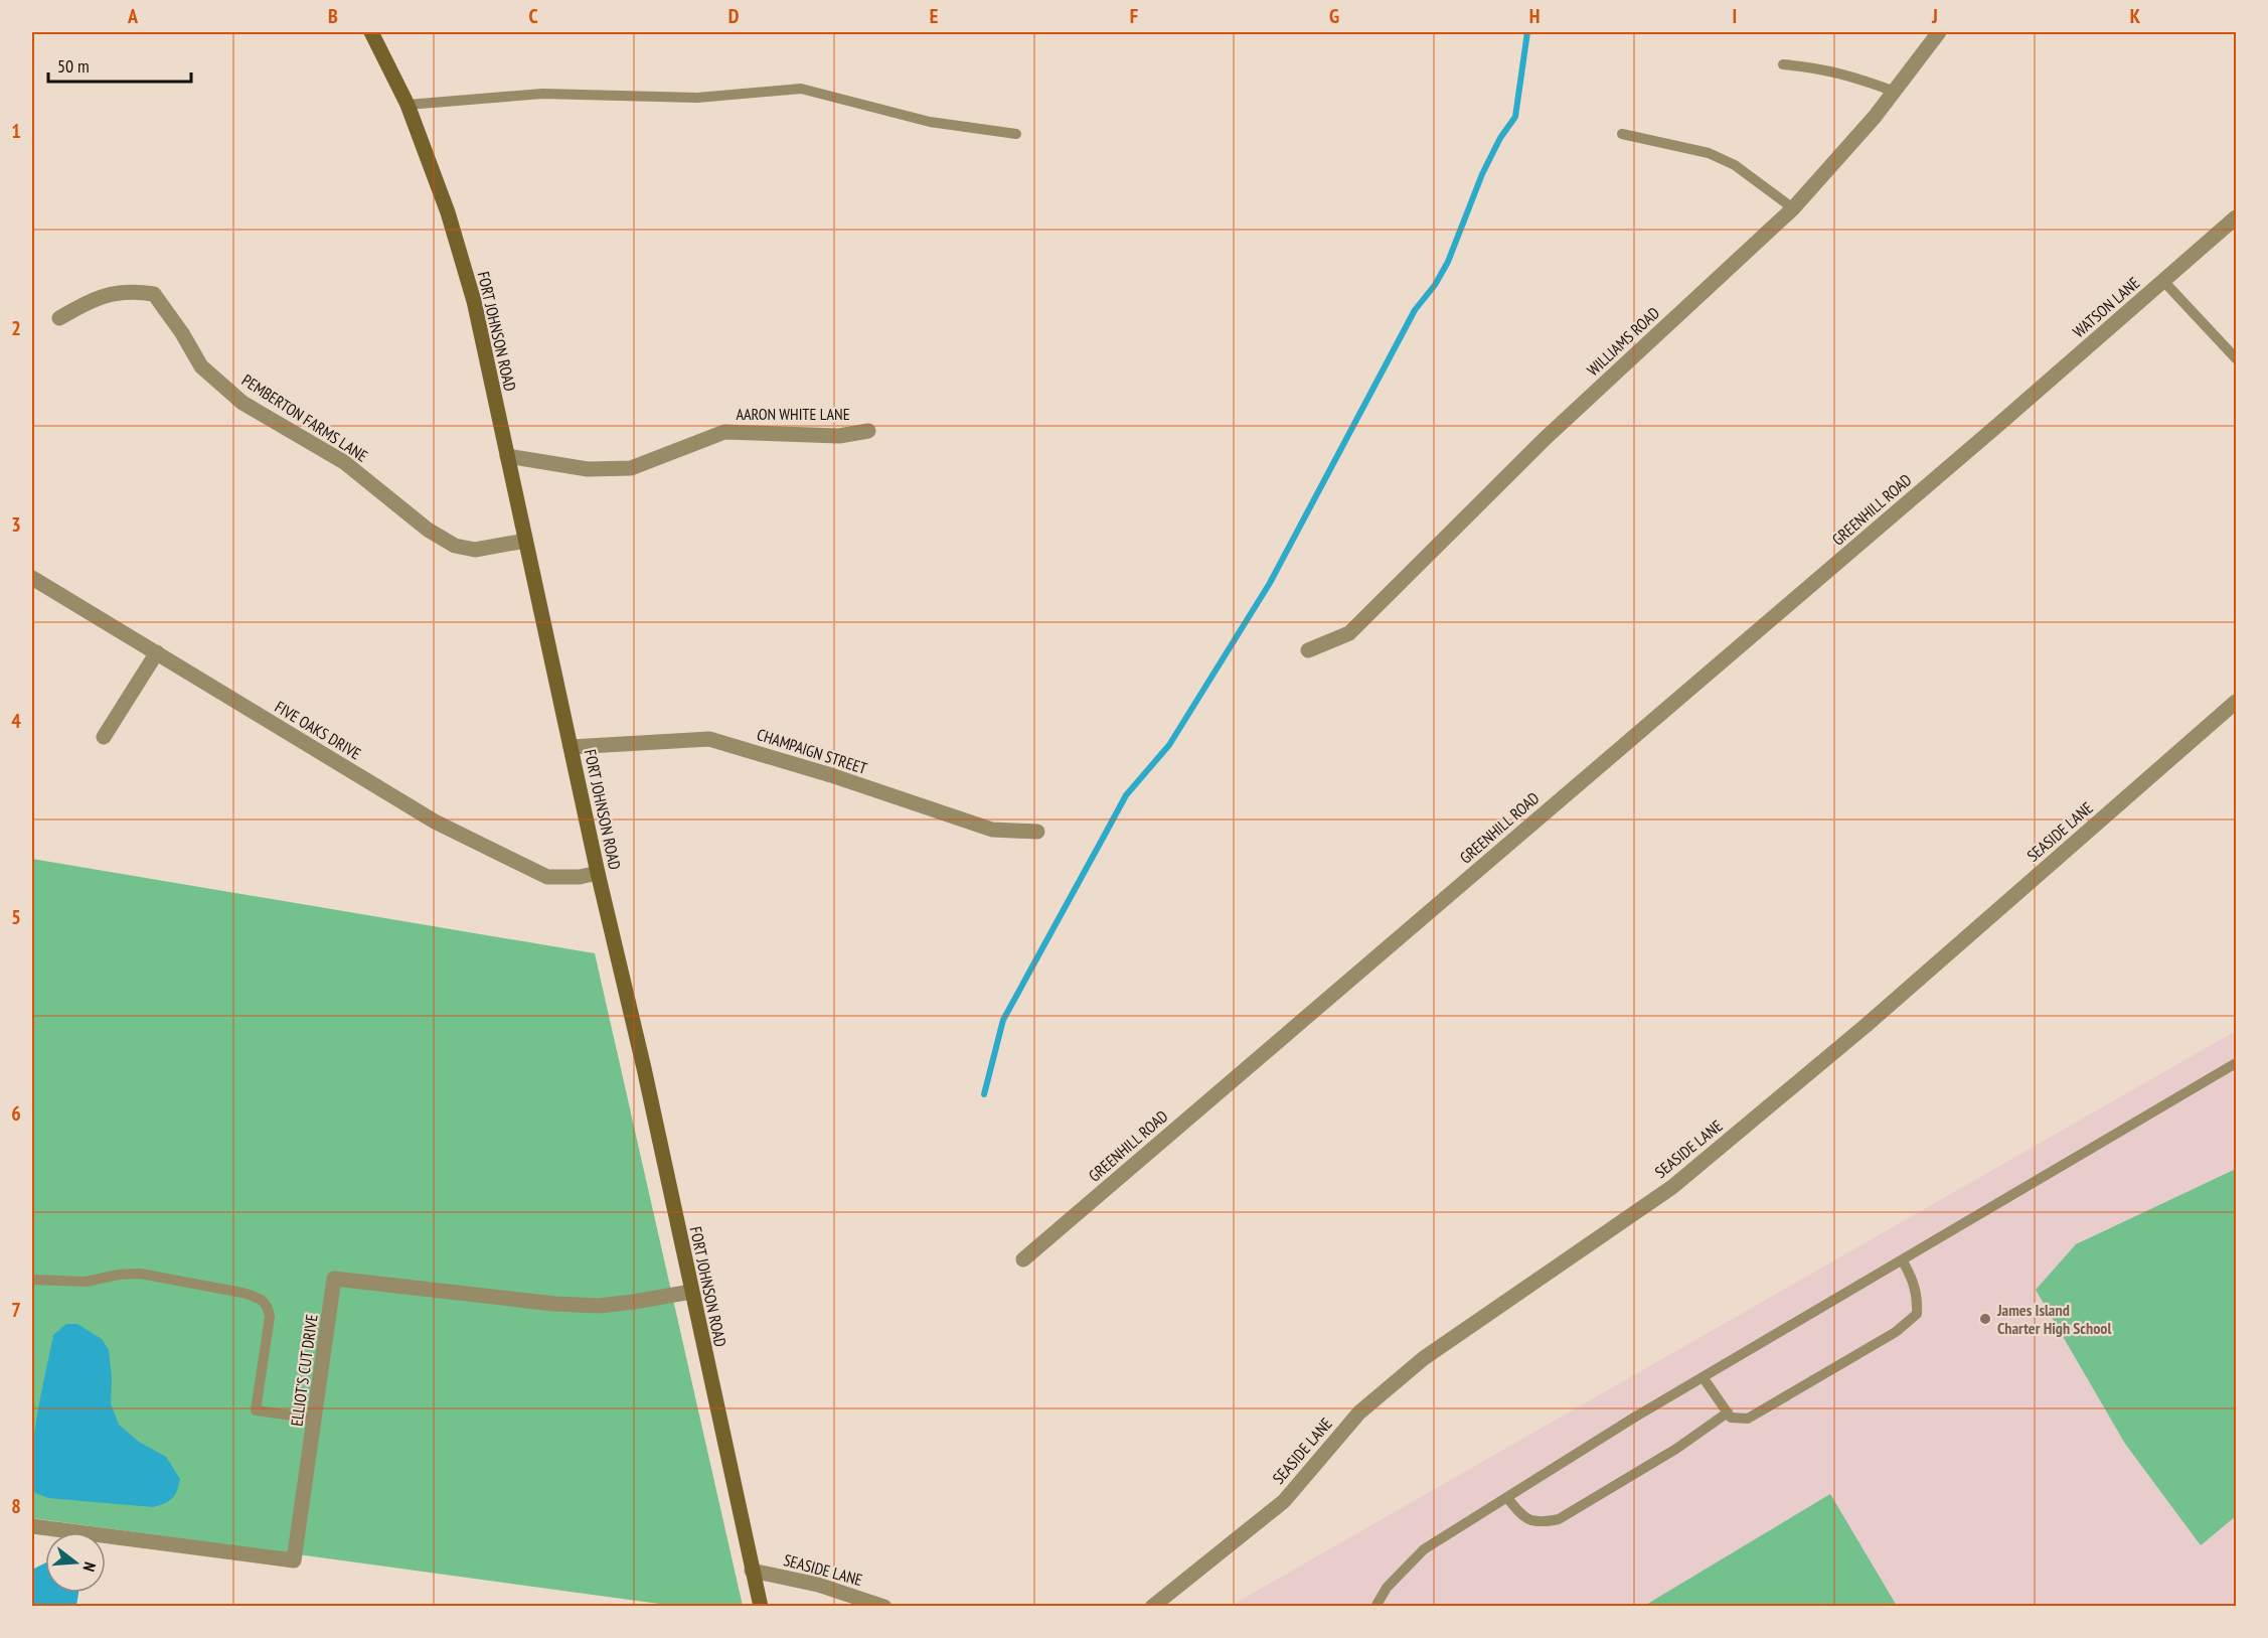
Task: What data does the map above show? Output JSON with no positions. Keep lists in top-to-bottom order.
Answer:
{
  "streets": {
    "main road": ["FORT JOHNSON ROAD"],
    "street": [
      "WATSON LANE",
      "WILLIAMS ROAD",
      "AARON WHITE LANE",
      "PEMBERTON FARMS LANE",
      "GREENHILL ROAD",
      "FIVE OAKS DRIVE",
      "CHAMPAIGN STREET",
      "SEASIDE LANE",
      "ELLIOT'S CUT DRIVE"
    ]
  },
  "crossings": [
    ["WATSON LANE", "GREENHILL ROAD"],
    ["FORT JOHNSON ROAD", "AARON WHITE LANE"],
    ["FORT JOHNSON ROAD", "PEMBERTON FARMS LANE"],
    ["FORT JOHNSON ROAD", "FIVE OAKS DRIVE"],
    ["FORT JOHNSON ROAD", "CHAMPAIGN STREET"],
    ["FORT JOHNSON ROAD", "SEASIDE LANE"],
    ["FORT JOHNSON ROAD", "ELLIOT'S CUT DRIVE"]
  ],
  "places": ["James Island Charter High School"],
  "scale_bar": "50 m",
  "north": "right",
  "grid": {
    "columns": [
      "A",
      "B",
      "C",
      "D",
      "E",
      "F",
      "G",
      "H",
      "I",
      "J",
      "K"
    ],
    "rows": [
      "1",
      "2",
      "3",
      "4",
      "5",
      "6",
      "7",
      "8"
    ]
  }
}
